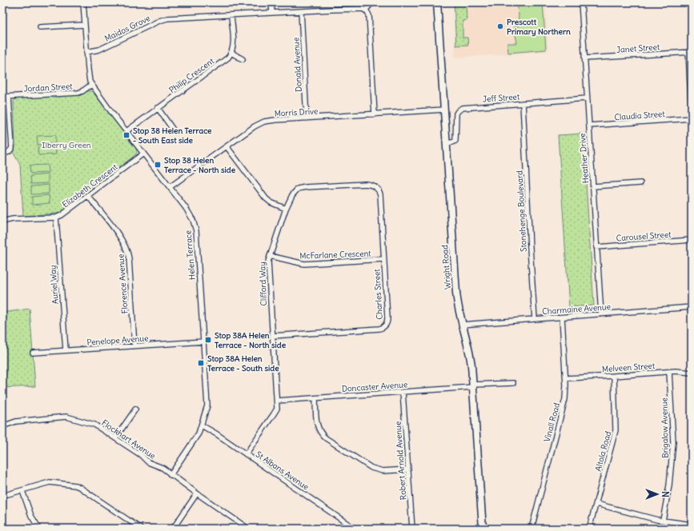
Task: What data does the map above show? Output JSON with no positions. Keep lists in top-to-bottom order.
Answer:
{
  "streets": {
    "main road": ["Wright Road"],
    "street": [
      "Maidos Grove",
      "Janet Street",
      "Donald Avenue",
      "Philip Crescent",
      "Jordan Street",
      "Jeff Street",
      "Morris Drive",
      "Claudia Street",
      "Heather Drive",
      "Elizabeth Crescent",
      "Stonehenge Boulevard",
      "Carousel Street",
      "McFarlane Crescent",
      "Helen Terrace",
      "Florence Avenue",
      "Clifford Way",
      "Auriel Way",
      "Charles Street",
      "Charmaine Avenue",
      "Penelope Avenue",
      "Melveen Street",
      "Doncaster Avenue",
      "Vinall Road",
      "Brigalow Avenue",
      "Flockhart Avenue",
      "Altola Road",
      "Robert Arnold Avenue",
      "St Albans Avenue"
    ]
  },
  "crossings": [
    ["Maidos Grove", "Donald Avenue"],
    ["Maidos Grove", "Helen Terrace"],
    ["Janet Street", "Heather Drive"],
    ["Donald Avenue", "Morris Drive"],
    ["Philip Crescent", "Helen Terrace"],
    ["Jordan Street", "Helen Terrace"],
    ["Jeff Street", "Heather Drive"],
    ["Jeff Street", "Stonehenge Boulevard"],
    ["Jeff Street", "Wright Road"],
    ["Morris Drive", "Helen Terrace"],
    ["Morris Drive", "Wright Road"],
    ["Claudia Street", "Heather Drive"],
    ["Heather Drive", "Carousel Street"],
    ["Heather Drive", "Charmaine Avenue"],
    ["Elizabeth Crescent", "Helen Terrace"],
    ["Elizabeth Crescent", "Florence Avenue"],
    ["Elizabeth Crescent", "Auriel Way"],
    ["Stonehenge Boulevard", "Charmaine Avenue"],
    ["McFarlane Crescent", "Clifford Way"],
    ["McFarlane Crescent", "Charles Street"],
    ["Helen Terrace", "Penelope Avenue"],
    ["Helen Terrace", "Flockhart Avenue"],
    ["Helen Terrace", "St Albans Avenue"],
    ["Wright Road", "Charmaine Avenue"],
    ["Wright Road", "Doncaster Avenue"],
    ["Florence Avenue", "Penelope Avenue"],
    ["Clifford Way", "Charles Street"],
    ["Clifford Way", "Doncaster Avenue"],
    ["Clifford Way", "St Albans Avenue"],
    ["Auriel Way", "Penelope Avenue"],
    ["Charmaine Avenue", "Vinall Road"],
    ["Melveen Street", "Vinall Road"],
    ["Melveen Street", "Brigalow Avenue"],
    ["Melveen Street", "Altola Road"],
    ["Doncaster Avenue", "Robert Arnold Avenue"]
  ],
  "parks": ["Ilberry Green"],
  "places": {
    "other": ["Prescott Primary Northern"],
    "transit": [
      "Stop 38 Helen Terrace - South East side",
      "Stop 38 Helen Terrace - North side",
      "Stop 38A Helen Terrace - North side",
      "Stop 38A Helen Terrace - South side"
    ]
  },
  "north": "right"
}
